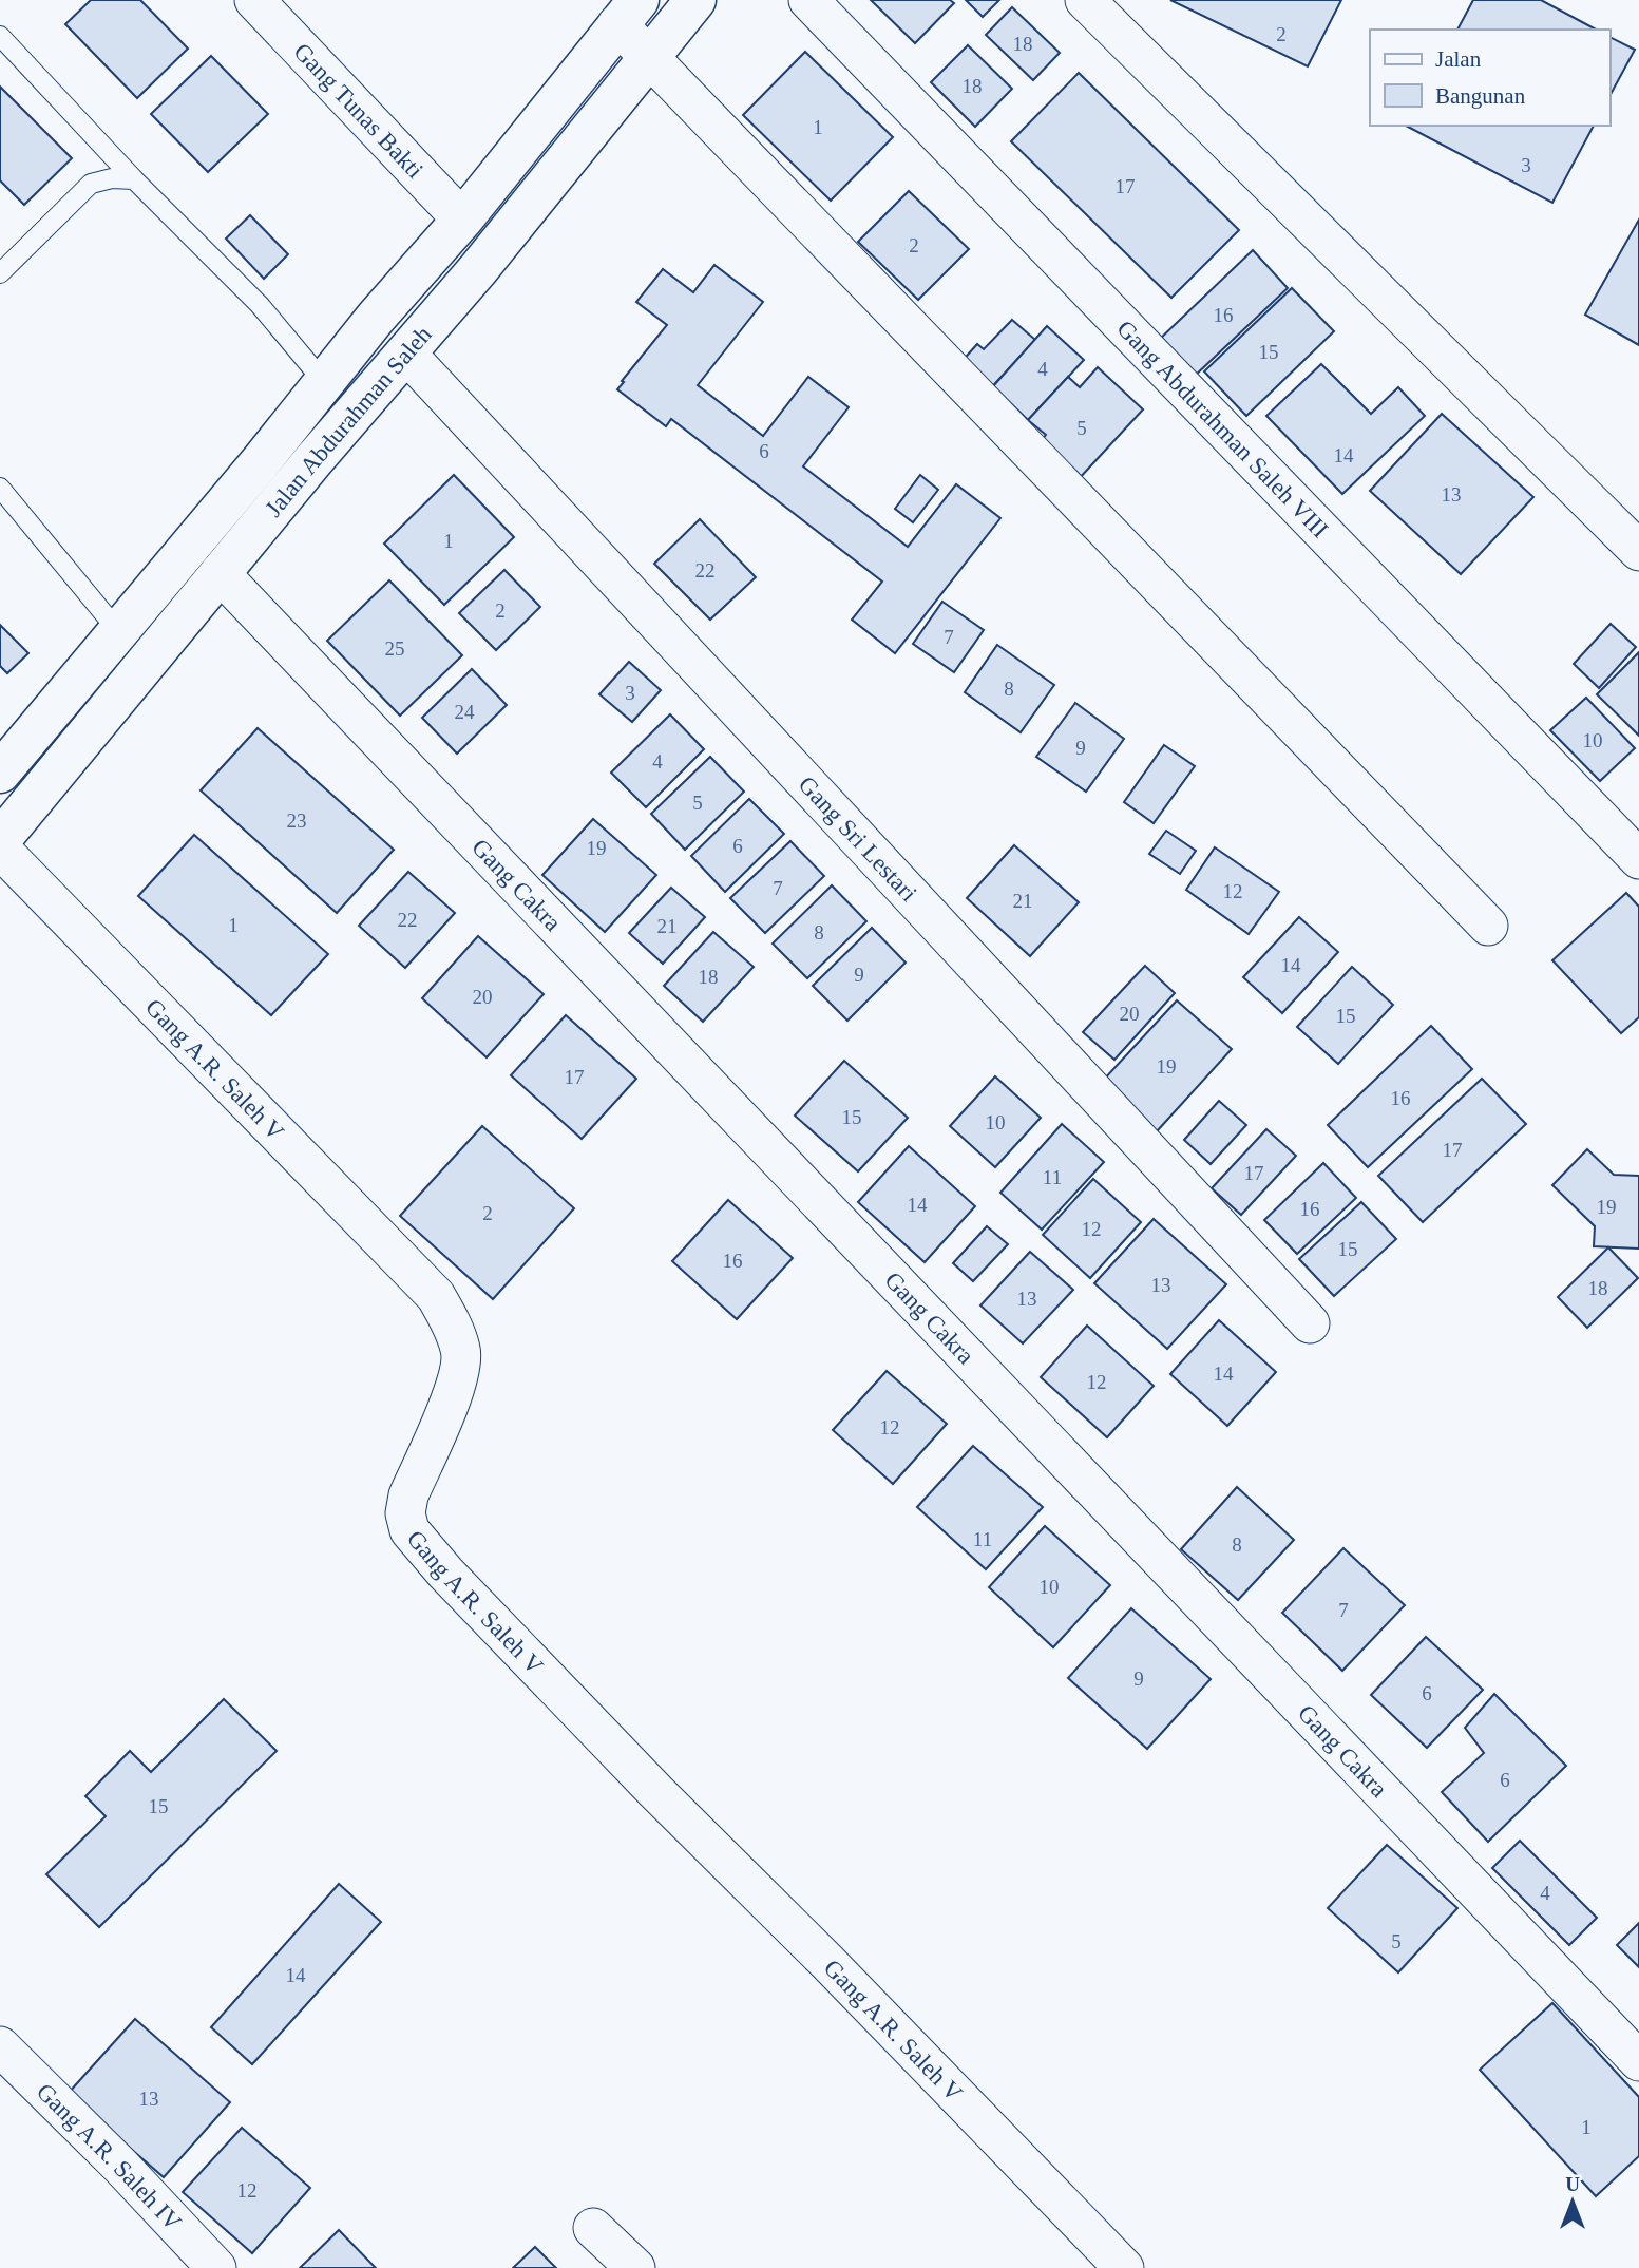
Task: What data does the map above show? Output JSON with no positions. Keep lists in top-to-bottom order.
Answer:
{
  "streets": {
    "street": [
      "Gang Tunas Bakti",
      "Jalan Abdurahman Saleh",
      "Gang Abdurahman Saleh VIII",
      "Gang Sri Lestari",
      "Gang Cakra",
      "Gang A.R. Saleh V",
      "Gang A.R. Saleh IV"
    ]
  },
  "crossings": [
    ["Gang Tunas Bakti", "Jalan Abdurahman Saleh"],
    ["Jalan Abdurahman Saleh", "Gang Sri Lestari"],
    ["Jalan Abdurahman Saleh", "Gang Cakra"]
  ],
  "house_numbers": [
    "2",
    "18",
    "18",
    "1",
    "3",
    "17",
    "2",
    "16",
    "15",
    "4",
    "5",
    "6",
    "14",
    "13",
    "1",
    "22",
    "2",
    "7",
    "25",
    "8",
    "3",
    "24",
    "10",
    "9",
    "4",
    "5",
    "23",
    "6",
    "19",
    "7",
    "12",
    "21",
    "22",
    "1",
    "21",
    "8",
    "14",
    "9",
    "18",
    "20",
    "20",
    "15",
    "19",
    "17",
    "16",
    "15",
    "10",
    "17",
    "17",
    "11",
    "14",
    "19",
    "16",
    "2",
    "12",
    "15",
    "16",
    "13",
    "18",
    "13",
    "14",
    "12",
    "12",
    "11",
    "8",
    "10",
    "7",
    "9",
    "6",
    "6",
    "15",
    "4",
    "5",
    "14",
    "13",
    "1",
    "12"
  ],
  "legend": ["Jalan", "Bangunan"],
  "north": "top"
}
